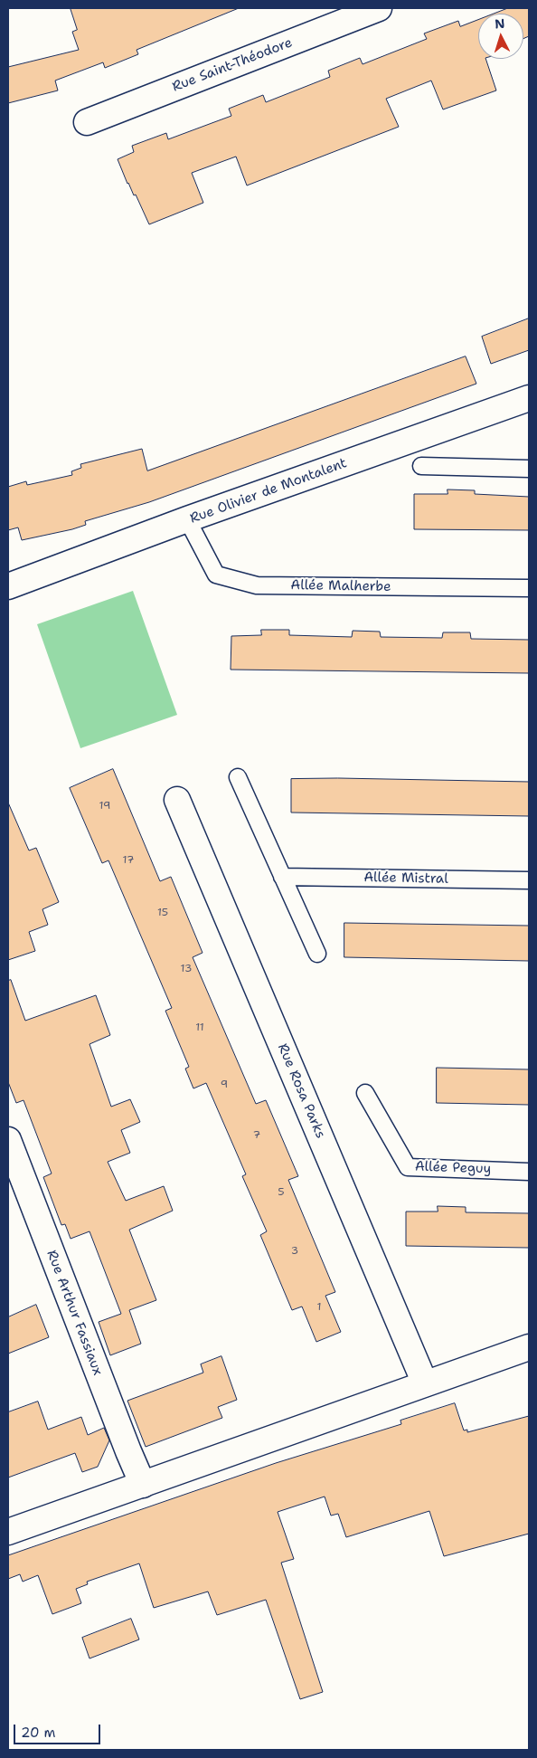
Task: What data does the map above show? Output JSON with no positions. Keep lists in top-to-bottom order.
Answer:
{
  "streets": {
    "street": [
      "Rue Saint-Théodore",
      "Rue Olivier de Montalent",
      "Rue Rosa Parks",
      "Rue Arthur Fassiaux"
    ],
    "lane": ["Allée Malherbe", "Allée Mistral", "Allée Peguy"]
  },
  "crossings": [
    ["Rue Olivier de Montalent", "Allée Malherbe"]
  ],
  "house_numbers": [
    "19",
    "17",
    "15",
    "13",
    "11",
    "9",
    "7",
    "5",
    "3",
    "1"
  ],
  "scale_bar": "20 m",
  "north": "top"
}
